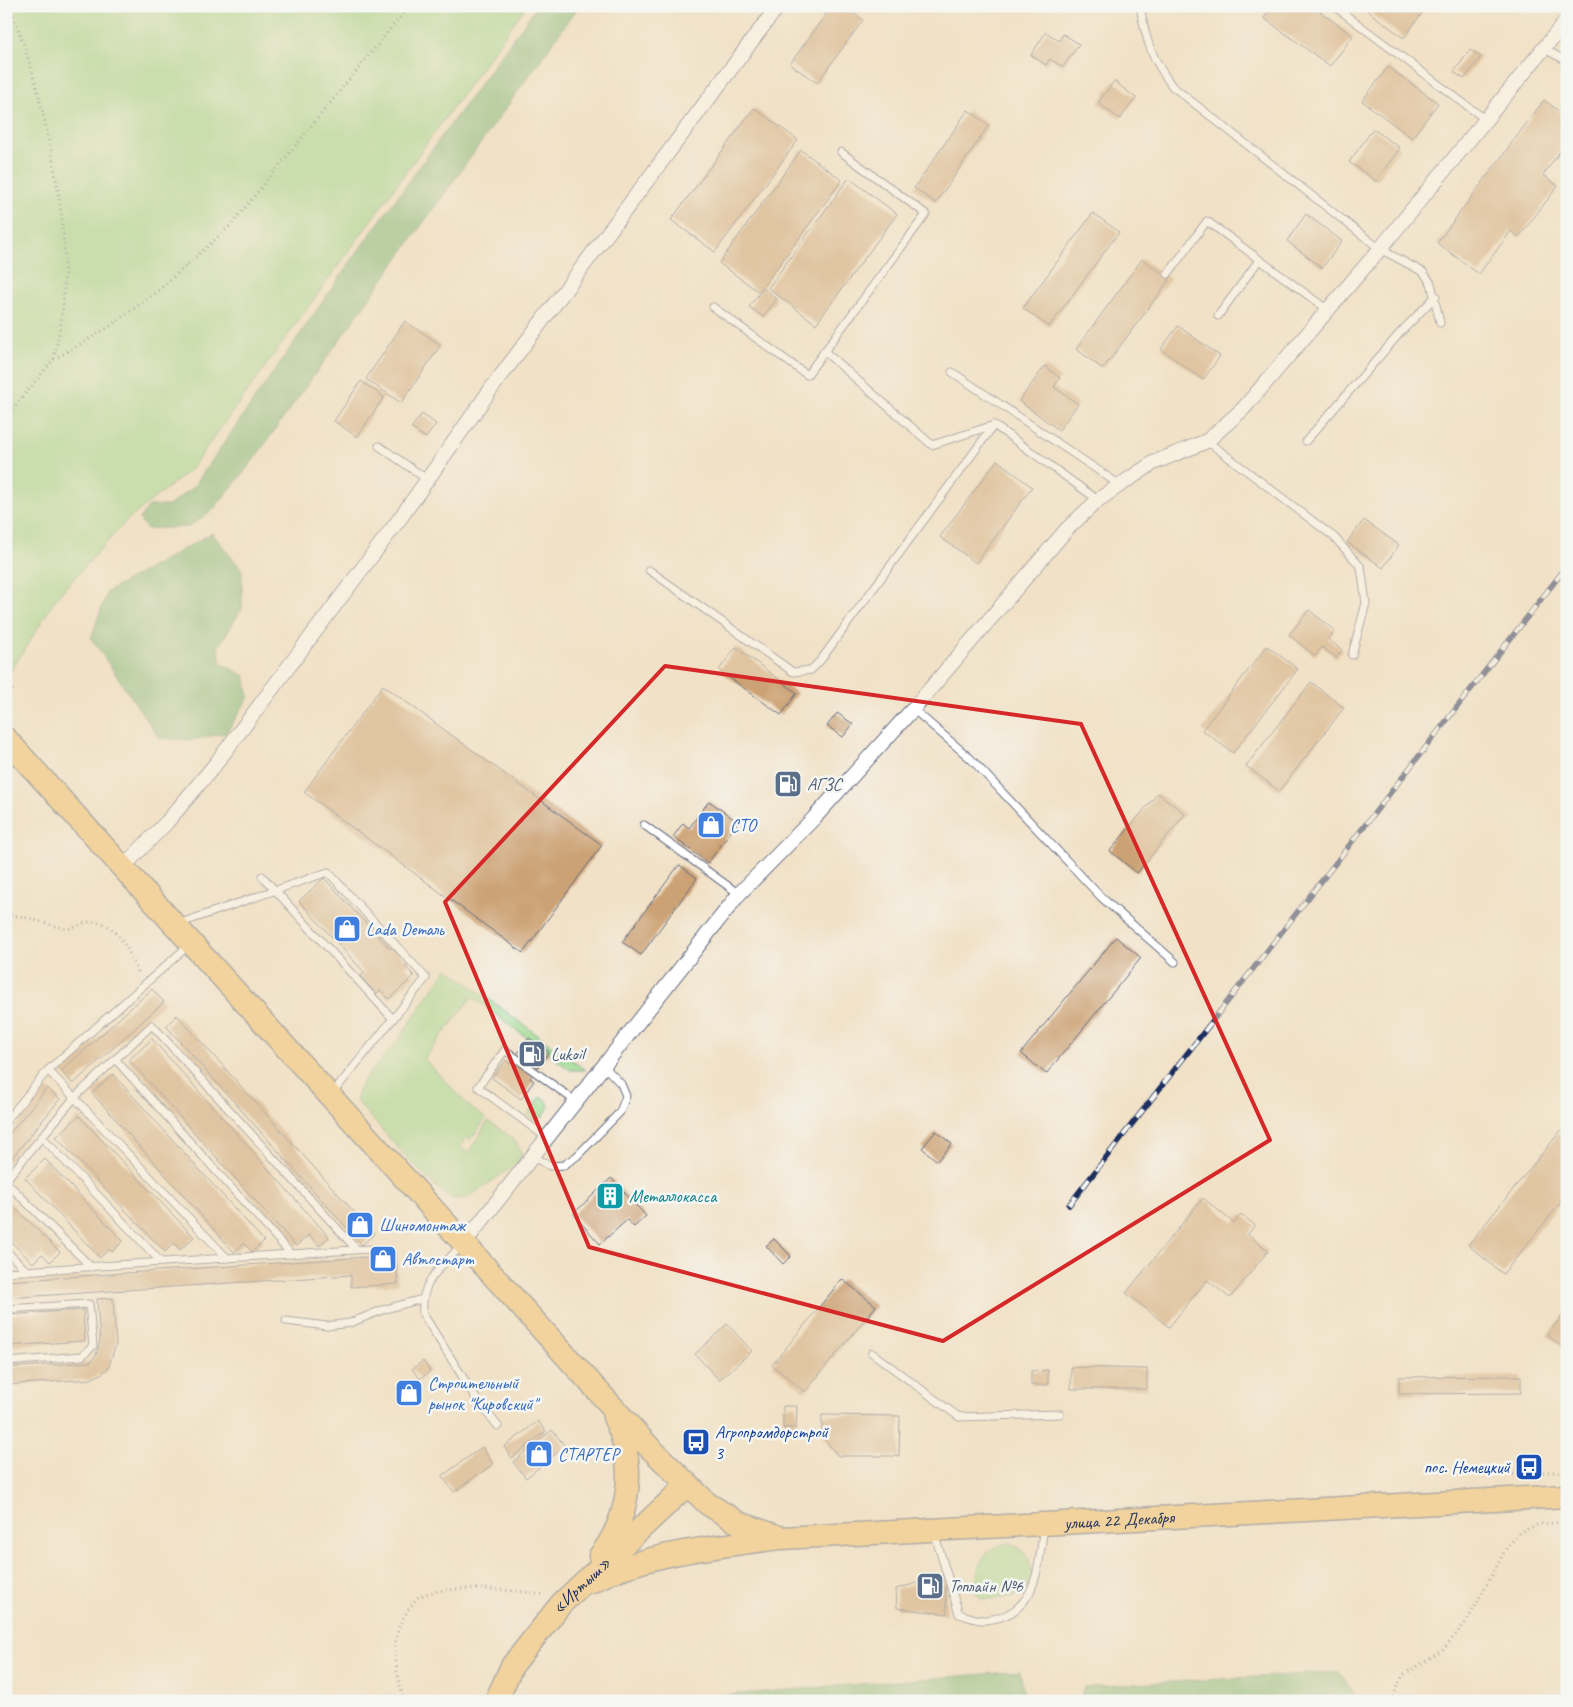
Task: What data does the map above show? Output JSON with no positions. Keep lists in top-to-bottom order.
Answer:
{
  "streets": {
    "main road": ["улица 22 Декабря", "«Иртыш»"]
  },
  "crossings": [
    ["улица 22 Декабря", "«Иртыш»"]
  ],
  "places": {
    "fuel station": ["АГЗС", "Lukoil", "Топлайн №6"],
    "shop": [
      "СТО",
      "Lada Dеталь",
      "Шиномонтаж",
      "Автостарт",
      "Строительный рынок \"Кировский\"",
      "СТАРТЕР"
    ],
    "building": ["Металлокасса"],
    "bus stop": ["Агропромдорстрой 3", "пос. Немецкий"]
  }
}
